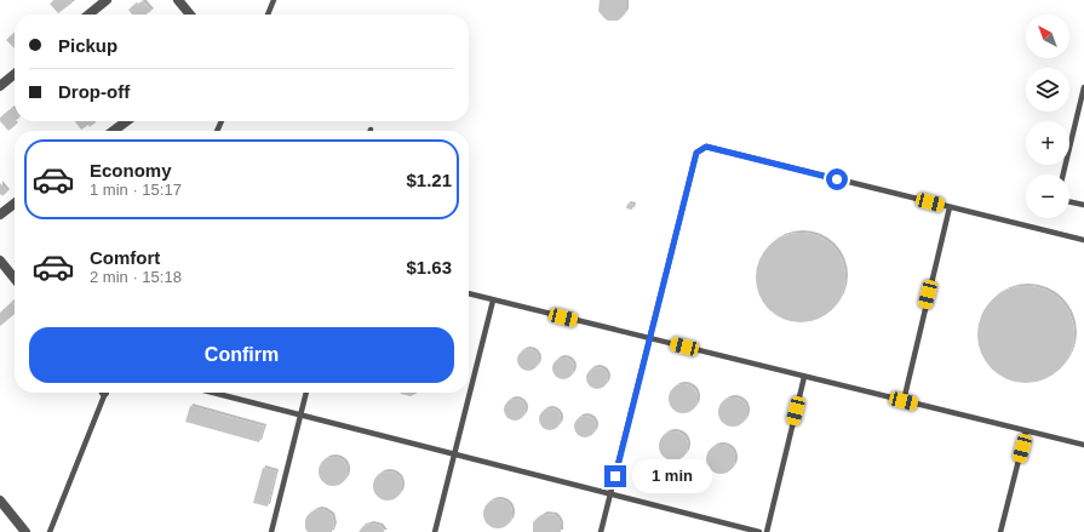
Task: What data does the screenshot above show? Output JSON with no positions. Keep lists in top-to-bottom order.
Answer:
{
  "north": "top left",
  "page": {
    "map_buttons": ["+", "−"],
    "banner": ["Pickup", "Drop-off"],
    "list": [
      {
        "name": "Economy",
        "note": "1 min · 15:17",
        "value": "$1.21"
      },
      {
        "name": "Comfort",
        "note": "2 min · 15:18",
        "value": "$1.63"
      }
    ],
    "buttons": "Confirm",
    "bubble": "1 min"
  }
}
